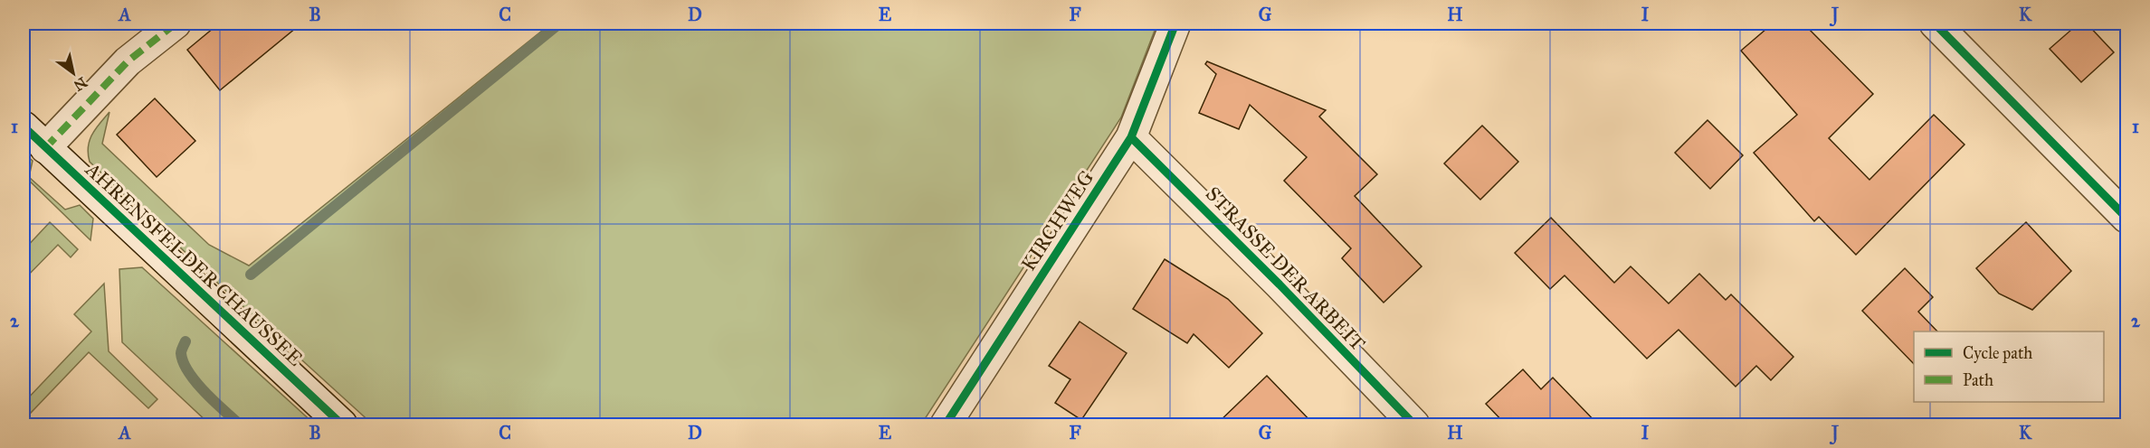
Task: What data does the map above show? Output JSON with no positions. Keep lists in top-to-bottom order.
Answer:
{
  "streets": {
    "street": ["KIRCHWEG", "AHRENSFELDER CHAUSSEE", "STRASSE DER ARBEIT"]
  },
  "crossings": [
    ["KIRCHWEG", "STRASSE DER ARBEIT"]
  ],
  "legend": ["Cycle path", "Path"],
  "north": "bottom right",
  "grid": {
    "columns": [
      "A",
      "B",
      "C",
      "D",
      "E",
      "F",
      "G",
      "H",
      "I",
      "J",
      "K"
    ],
    "rows": ["1", "2"]
  }
}
